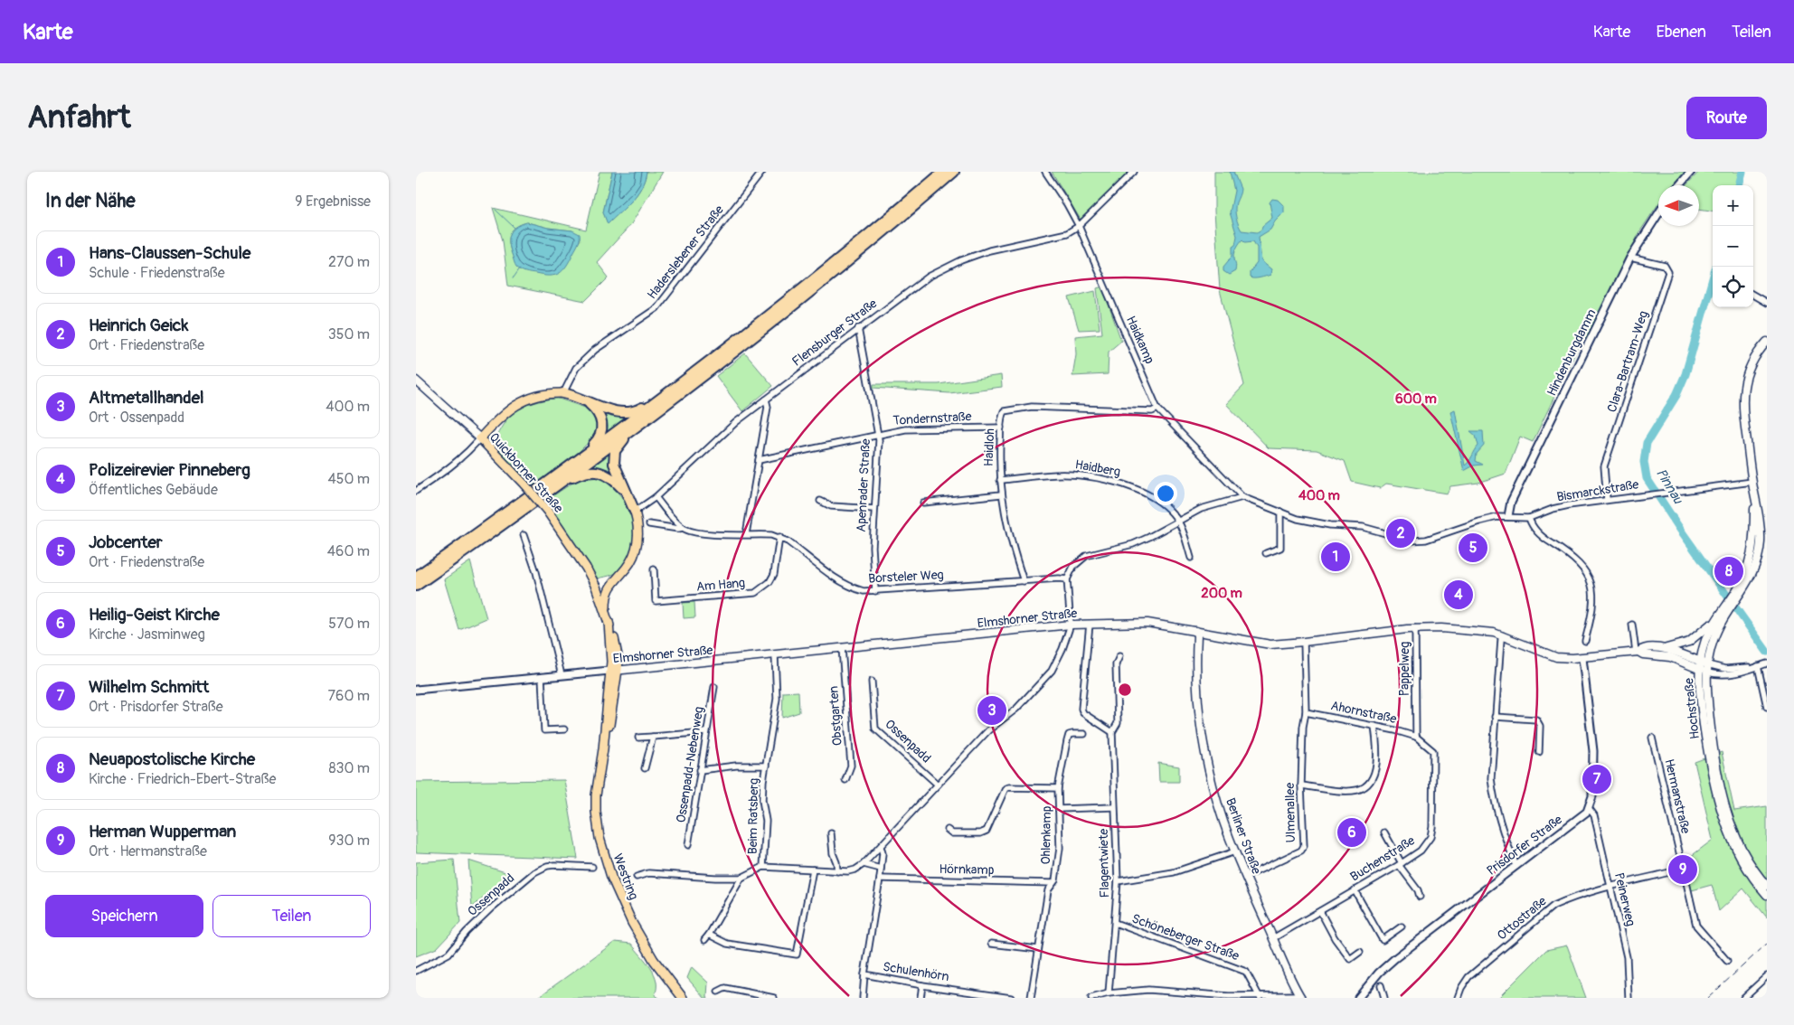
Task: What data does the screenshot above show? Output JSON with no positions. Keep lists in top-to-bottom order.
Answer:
{
  "streets": {
    "main road": [
      "Quickborner Straße",
      "Elmshorner Straße",
      "Hochstraße",
      "Berliner Straße",
      "Westring"
    ],
    "street": [
      "Haderslebener Straße",
      "Flensburger Straße",
      "Haidkamp",
      "Hindenburgdamm",
      "Clara-Bartram-Weg",
      "Tondernstraße",
      "Haidloh",
      "Haidberg",
      "Apenrader Straße",
      "Bismarckstraße",
      "Borsteler Weg",
      "Am Hang",
      "Pappelweg",
      "Ahornstraße",
      "Obstgarten",
      "Ossenpadd",
      "Ossenpadd-Nebenweg",
      "Hermanstraße",
      "Ulmenallee",
      "Beim Ratsberg",
      "Ohlenkamp",
      "Prisdorfer Straße",
      "Buchenstraße",
      "Flagentwiete",
      "Hörnkamp",
      "Peinerweg",
      "Ottostraße",
      "Schöneberger Straße",
      "Schulenhörn"
    ]
  },
  "crossings": [
    ["Flensburger Straße", "Haidkamp"],
    ["Flensburger Straße", "Apenrader Straße"],
    ["Haidkamp", "Haidloh"],
    ["Hindenburgdamm", "Clara-Bartram-Weg"],
    ["Clara-Bartram-Weg", "Bismarckstraße"],
    ["Tondernstraße", "Haidloh"],
    ["Tondernstraße", "Apenrader Straße"],
    ["Haidloh", "Haidberg"],
    ["Haidloh", "Borsteler Weg"],
    ["Quickborner Straße", "Elmshorner Straße"],
    ["Quickborner Straße", "Westring"],
    ["Apenrader Straße", "Borsteler Weg"],
    ["Borsteler Weg", "Am Hang"],
    ["Elmshorner Straße", "Pappelweg"],
    ["Elmshorner Straße", "Hochstraße"],
    ["Elmshorner Straße", "Obstgarten"],
    ["Elmshorner Straße", "Ulmenallee"],
    ["Elmshorner Straße", "Beim Ratsberg"],
    ["Elmshorner Straße", "Berliner Straße"],
    ["Elmshorner Straße", "Westring"],
    ["Pappelweg", "Ahornstraße"],
    ["Pappelweg", "Buchenstraße"],
    ["Ahornstraße", "Ulmenallee"],
    ["Ahornstraße", "Buchenstraße"],
    ["Ossenpadd-Nebenweg", "Beim Ratsberg"],
    ["Hermanstraße", "Ottostraße"],
    ["Ulmenallee", "Berliner Straße"],
    ["Ohlenkamp", "Hörnkamp"],
    ["Berliner Straße", "Buchenstraße"],
    ["Prisdorfer Straße", "Peinerweg"],
    ["Flagentwiete", "Schöneberger Straße"],
    ["Hörnkamp", "Schulenhörn"],
    ["Peinerweg", "Ottostraße"]
  ],
  "water": ["Pinnau"],
  "north": "left",
  "page": {
    "header": "Karte",
    "nav": ["Karte", "Ebenen", "Teilen"],
    "buttons": [
      "Route",
      ["Speichern", "Teilen"]
    ],
    "title": "Anfahrt",
    "heading": ["In der Nähe", "9 Ergebnisse"],
    "map_buttons": ["+", "−"],
    "list": [
      {
        "mark": "1",
        "name": "Hans-Claussen-Schule",
        "note": "Schule · Friedenstraße",
        "value": "270 m"
      },
      {
        "mark": "2",
        "name": "Heinrich Geick",
        "note": "Ort · Friedenstraße",
        "value": "350 m"
      },
      {
        "mark": "3",
        "name": "Altmetallhandel",
        "note": "Ort · Ossenpadd",
        "value": "400 m"
      },
      {
        "mark": "4",
        "name": "Polizeirevier Pinneberg",
        "note": "Öffentliches Gebäude",
        "value": "450 m"
      },
      {
        "mark": "5",
        "name": "Jobcenter",
        "note": "Ort · Friedenstraße",
        "value": "460 m"
      },
      {
        "mark": "6",
        "name": "Heilig-Geist Kirche",
        "note": "Kirche · Jasminweg",
        "value": "570 m"
      },
      {
        "mark": "7",
        "name": "Wilhelm Schmitt",
        "note": "Ort · Prisdorfer Straße",
        "value": "760 m"
      },
      {
        "mark": "8",
        "name": "Neuapostolische Kirche",
        "note": "Kirche · Friedrich-Ebert-Straße",
        "value": "830 m"
      },
      {
        "mark": "9",
        "name": "Herman Wupperman",
        "note": "Ort · Hermanstraße",
        "value": "930 m"
      }
    ],
    "pins": [
      "2",
      "5",
      "1",
      "8",
      "4",
      "3",
      "7",
      "6",
      "9"
    ]
  },
  "rings": ["600 m", "400 m", "200 m"]
}
